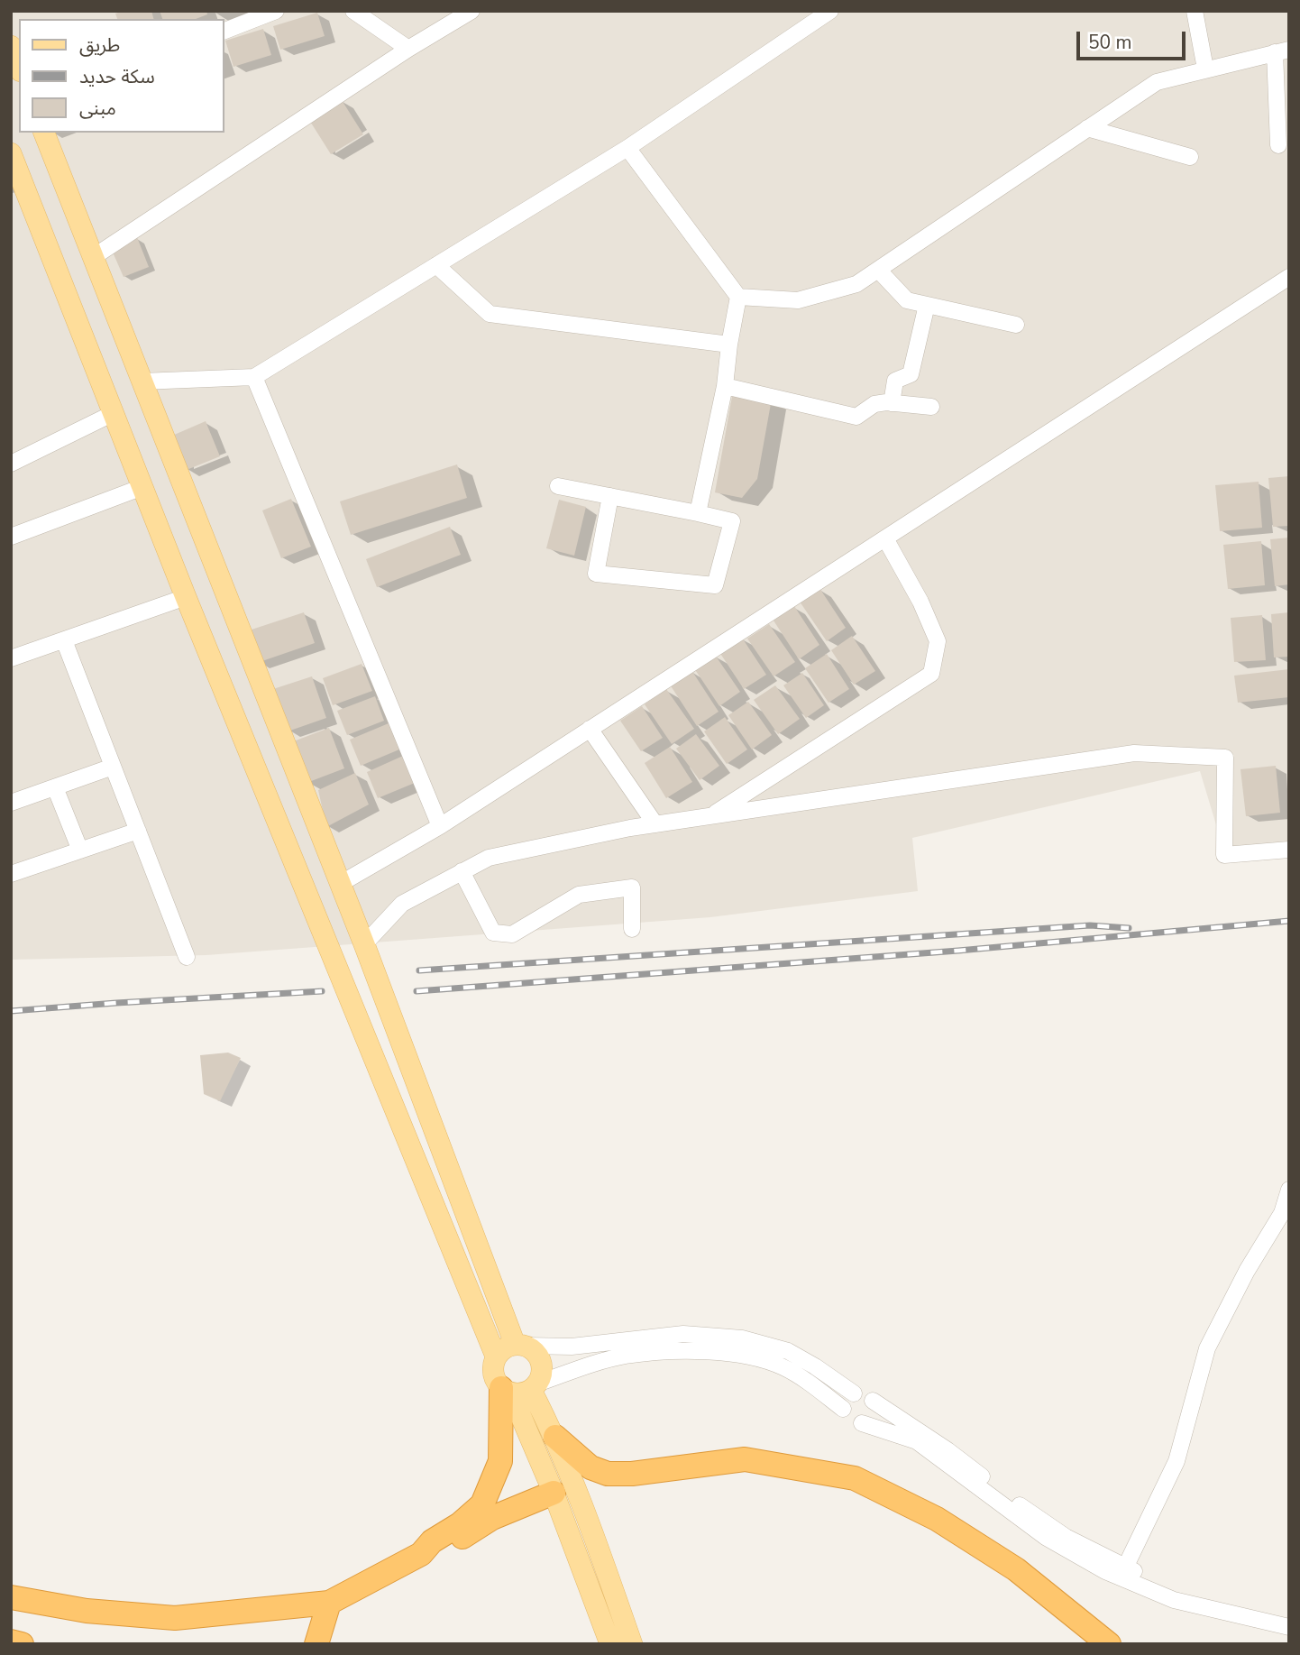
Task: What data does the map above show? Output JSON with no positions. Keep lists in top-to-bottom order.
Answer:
{
  "legend": ["طريق", "سكة حديد", "مبنى"],
  "scale_bar": "50 m"
}
